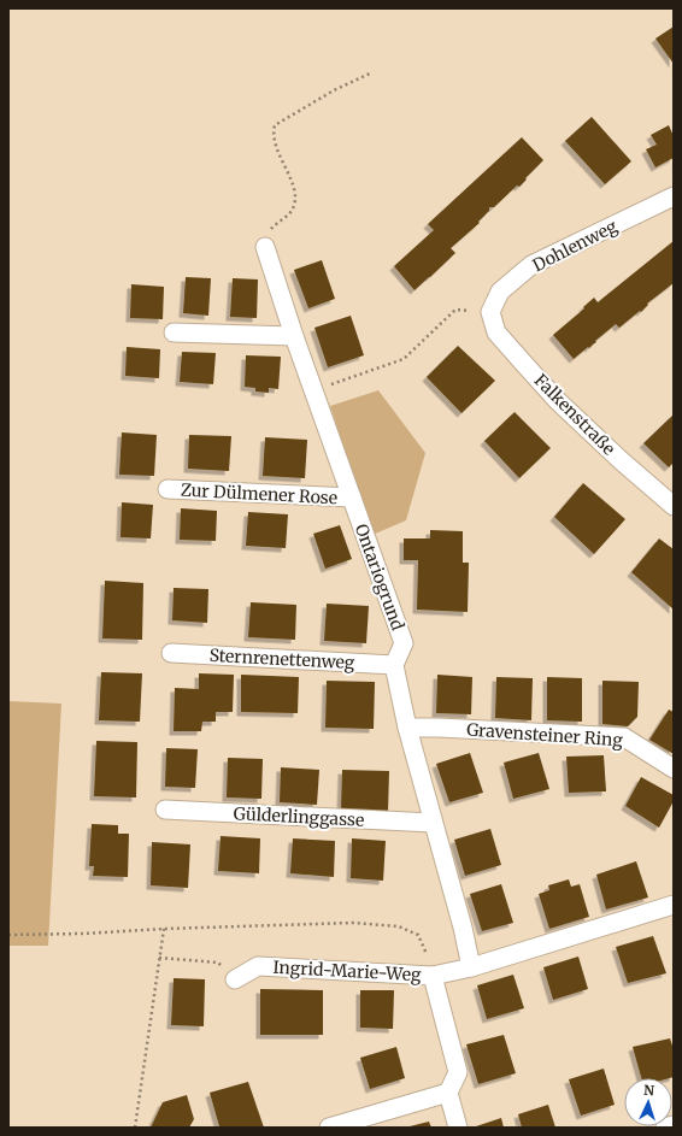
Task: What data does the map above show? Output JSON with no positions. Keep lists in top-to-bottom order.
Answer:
{
  "streets": {
    "street": [
      "Dohlenweg",
      "Falkenstraße",
      "Zur Dülmener Rose",
      "Ontariogrund",
      "Sternrenettenweg",
      "Gravensteiner Ring",
      "Gülderlinggasse",
      "Ingrid-Marie-Weg"
    ]
  },
  "crossings": [
    ["Dohlenweg", "Falkenstraße"],
    ["Zur Dülmener Rose", "Ontariogrund"],
    ["Ontariogrund", "Sternrenettenweg"]
  ],
  "north": "top"
}
